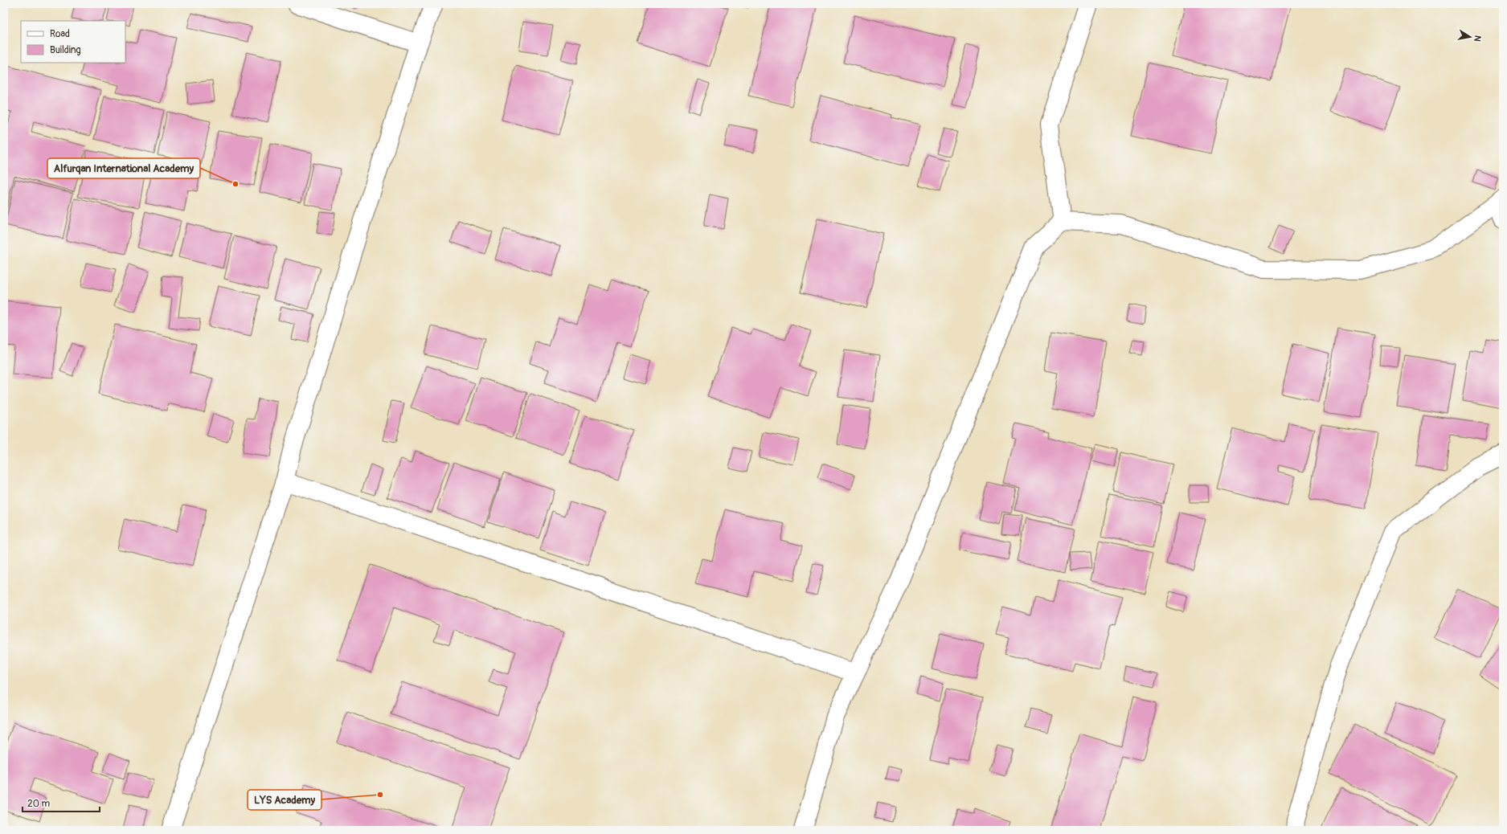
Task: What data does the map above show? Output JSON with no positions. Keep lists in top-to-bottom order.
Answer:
{
  "places": ["Alfurqan International Academy", "LYS Academy"],
  "legend": ["Road", "Building"],
  "scale_bar": "20 m",
  "north": "right"
}
